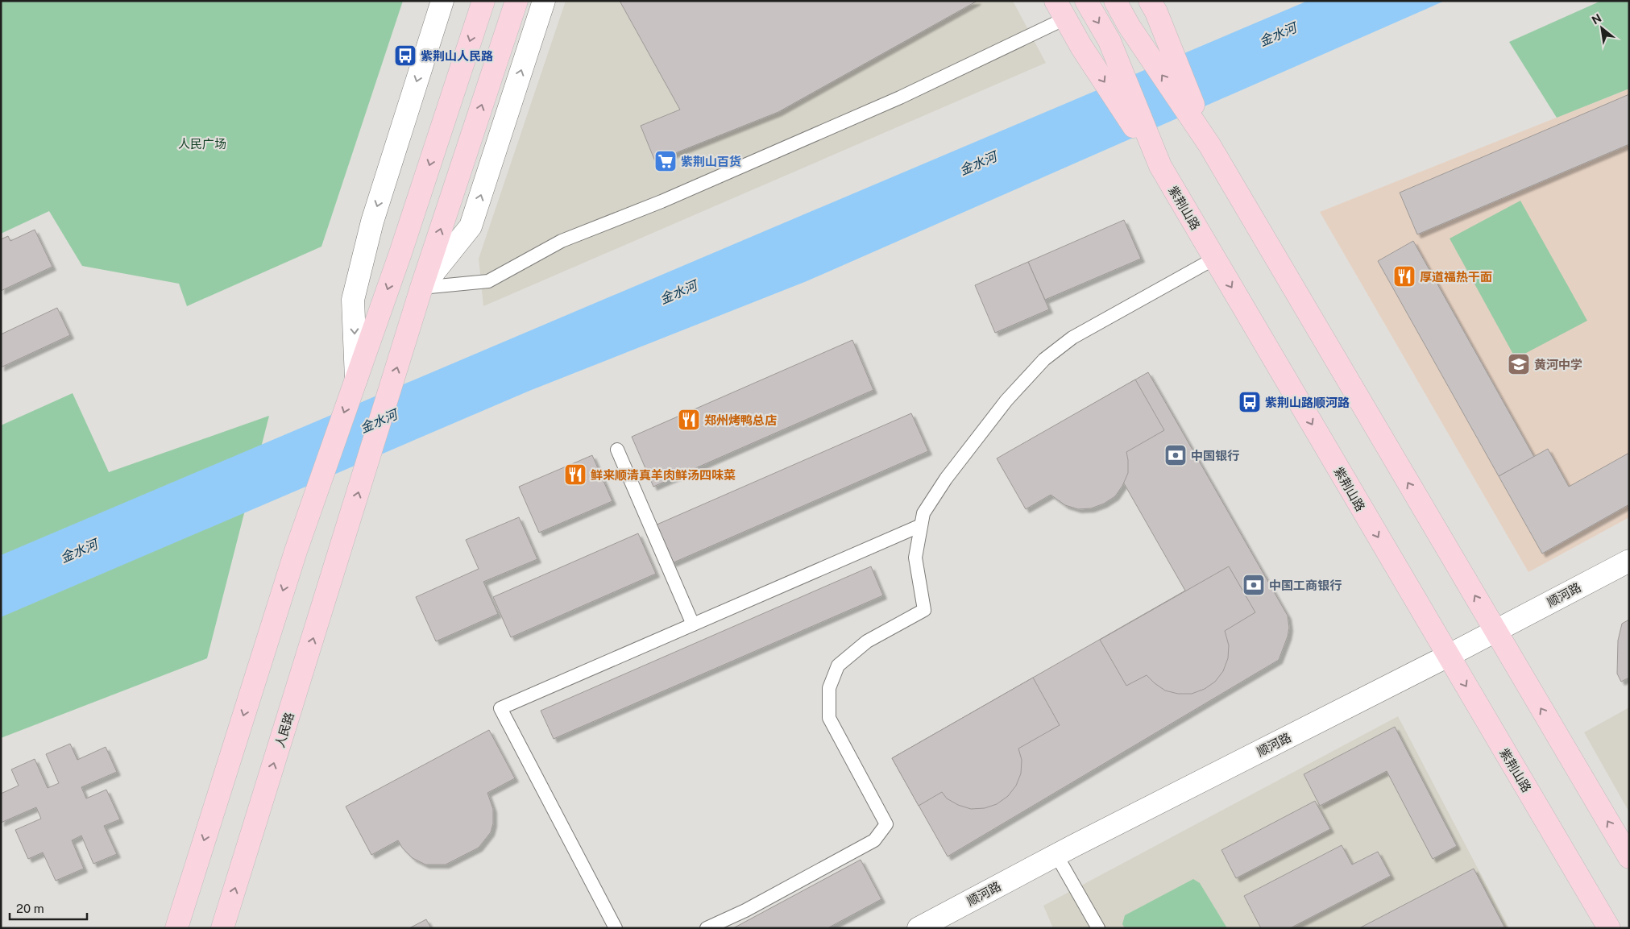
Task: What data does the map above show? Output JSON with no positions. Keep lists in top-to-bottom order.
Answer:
{
  "streets": {
    "main road": ["紫荆山路", "人民路"],
    "street": ["顺河路"]
  },
  "crossings": [
    ["紫荆山路", "顺河路"]
  ],
  "water": ["金水河"],
  "parks": ["人民广场"],
  "places": {
    "bus stop": ["紫荆山人民路", "紫荆山路顺河路"],
    "supermarket": ["紫荆山百货"],
    "restaurant": ["厚道福热干面", "郑州烤鸭总店", "鲜来顺清真羊肉鲜汤四味菜"],
    "school or university": ["黄河中学"],
    "bank": ["中国银行", "中国工商银行"]
  },
  "scale_bar": "20 m",
  "north": "top left"
}
